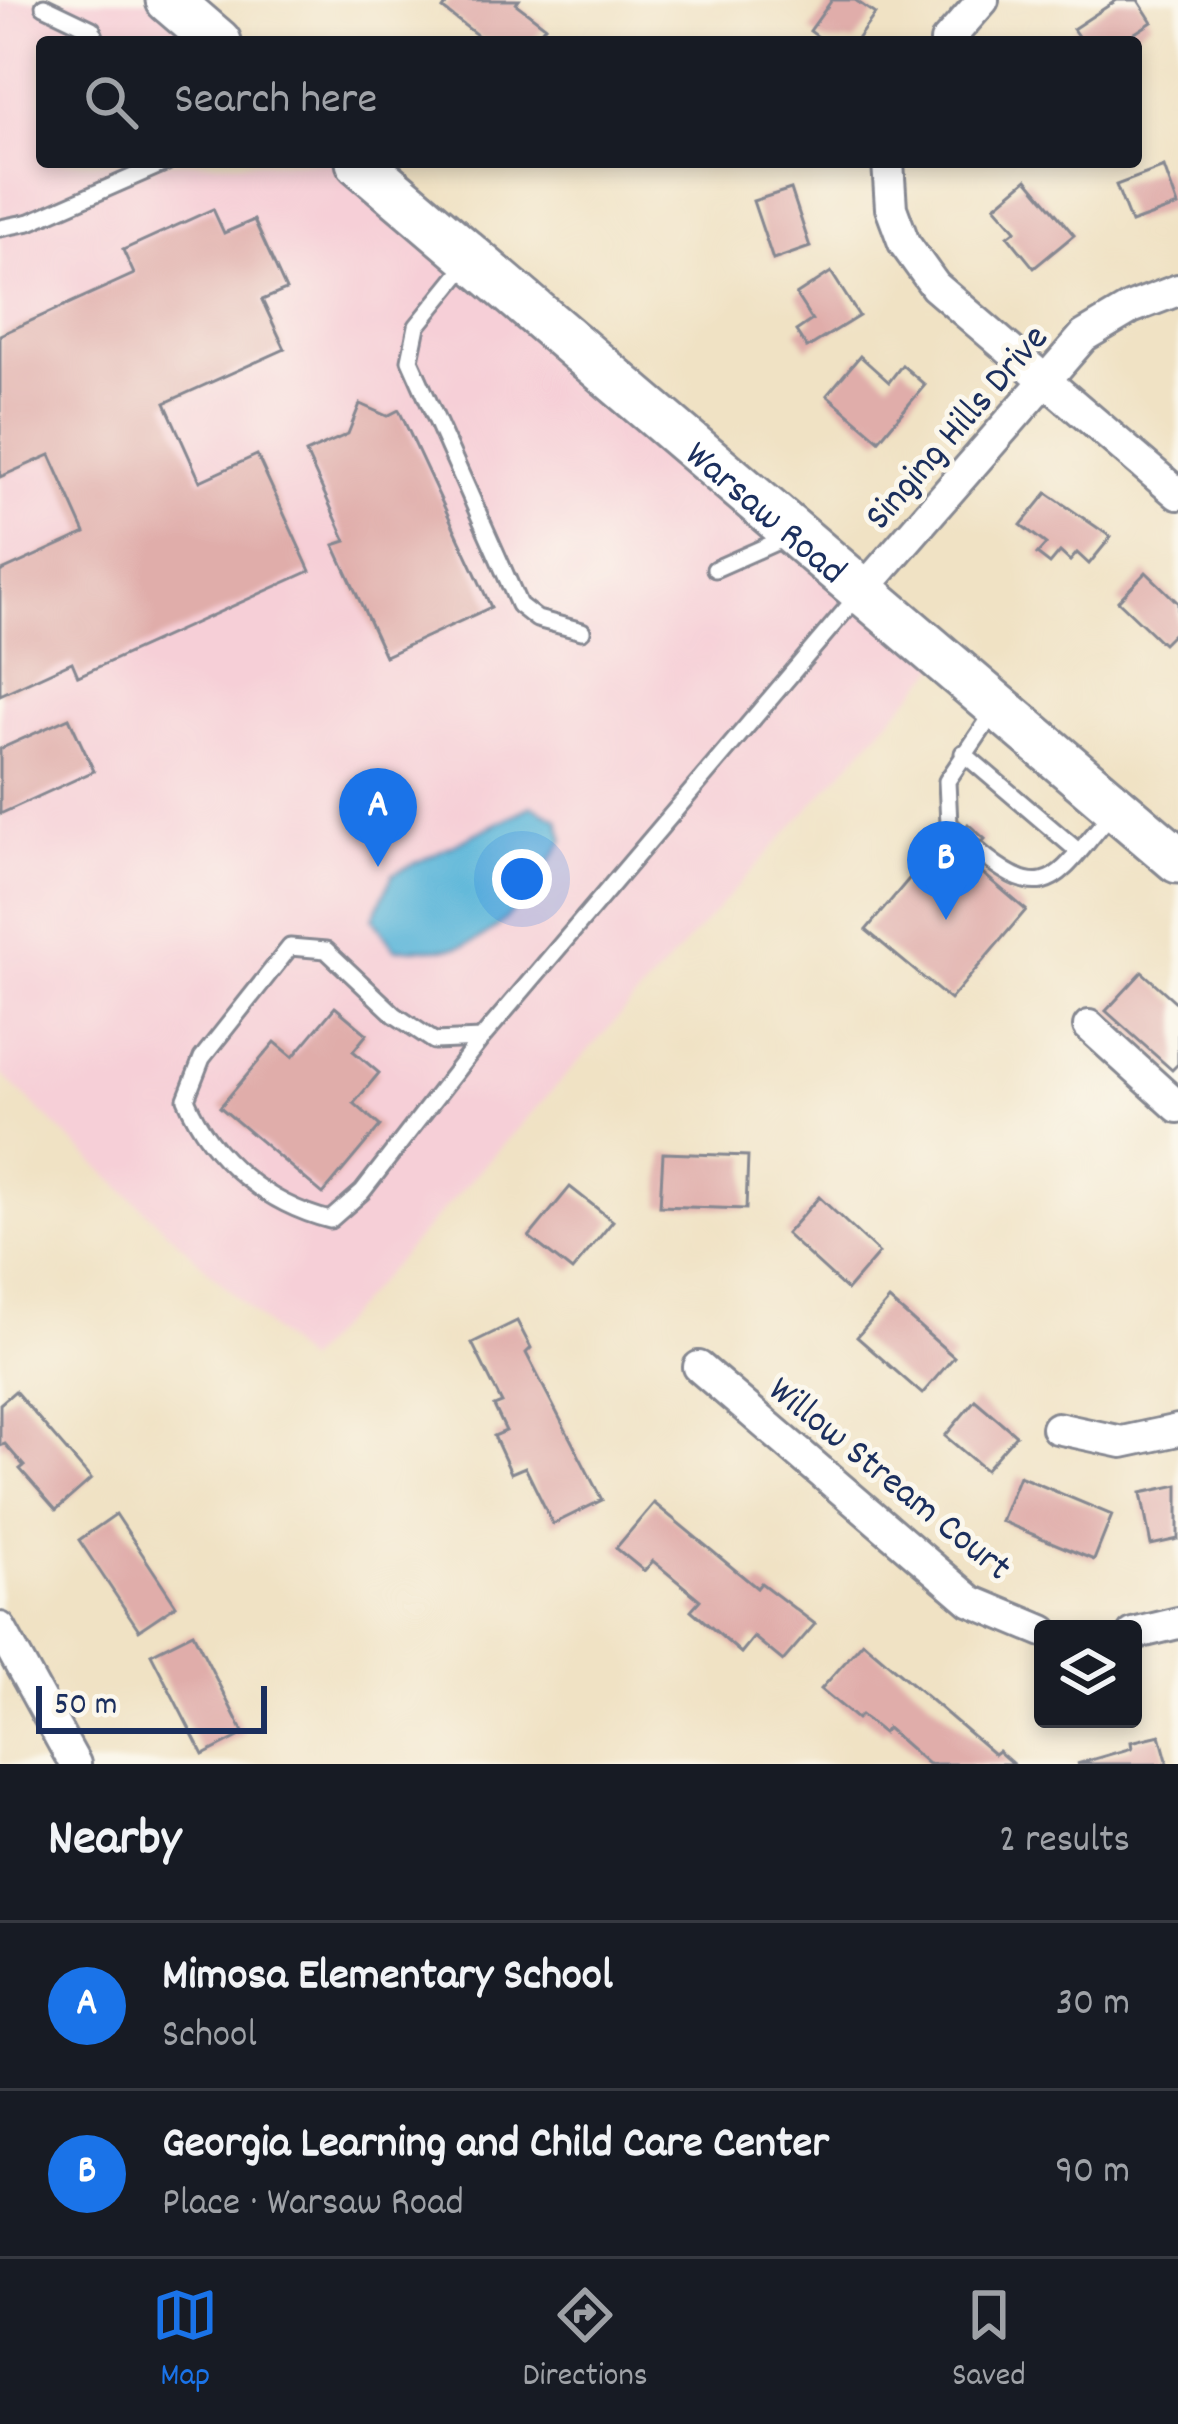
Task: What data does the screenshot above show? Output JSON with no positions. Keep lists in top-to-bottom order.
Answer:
{
  "streets": {
    "street": ["Singing Hills Drive", "Warsaw Road", "Willow Stream Court"]
  },
  "crossings": [
    ["Singing Hills Drive", "Warsaw Road"]
  ],
  "scale_bar": "50 m",
  "page": {
    "search": "Search here",
    "pins": ["A", "B"],
    "scale": "50 m",
    "heading": ["Nearby", "2 results"],
    "list": [
      {
        "mark": "A",
        "name": "Mimosa Elementary School",
        "note": "School",
        "value": "30 m"
      },
      {
        "mark": "B",
        "name": "Georgia Learning and Child Care Center",
        "note": "Place · Warsaw Road",
        "value": "90 m"
      }
    ],
    "nav": ["Map", "Directions", "Saved"]
  }
}
